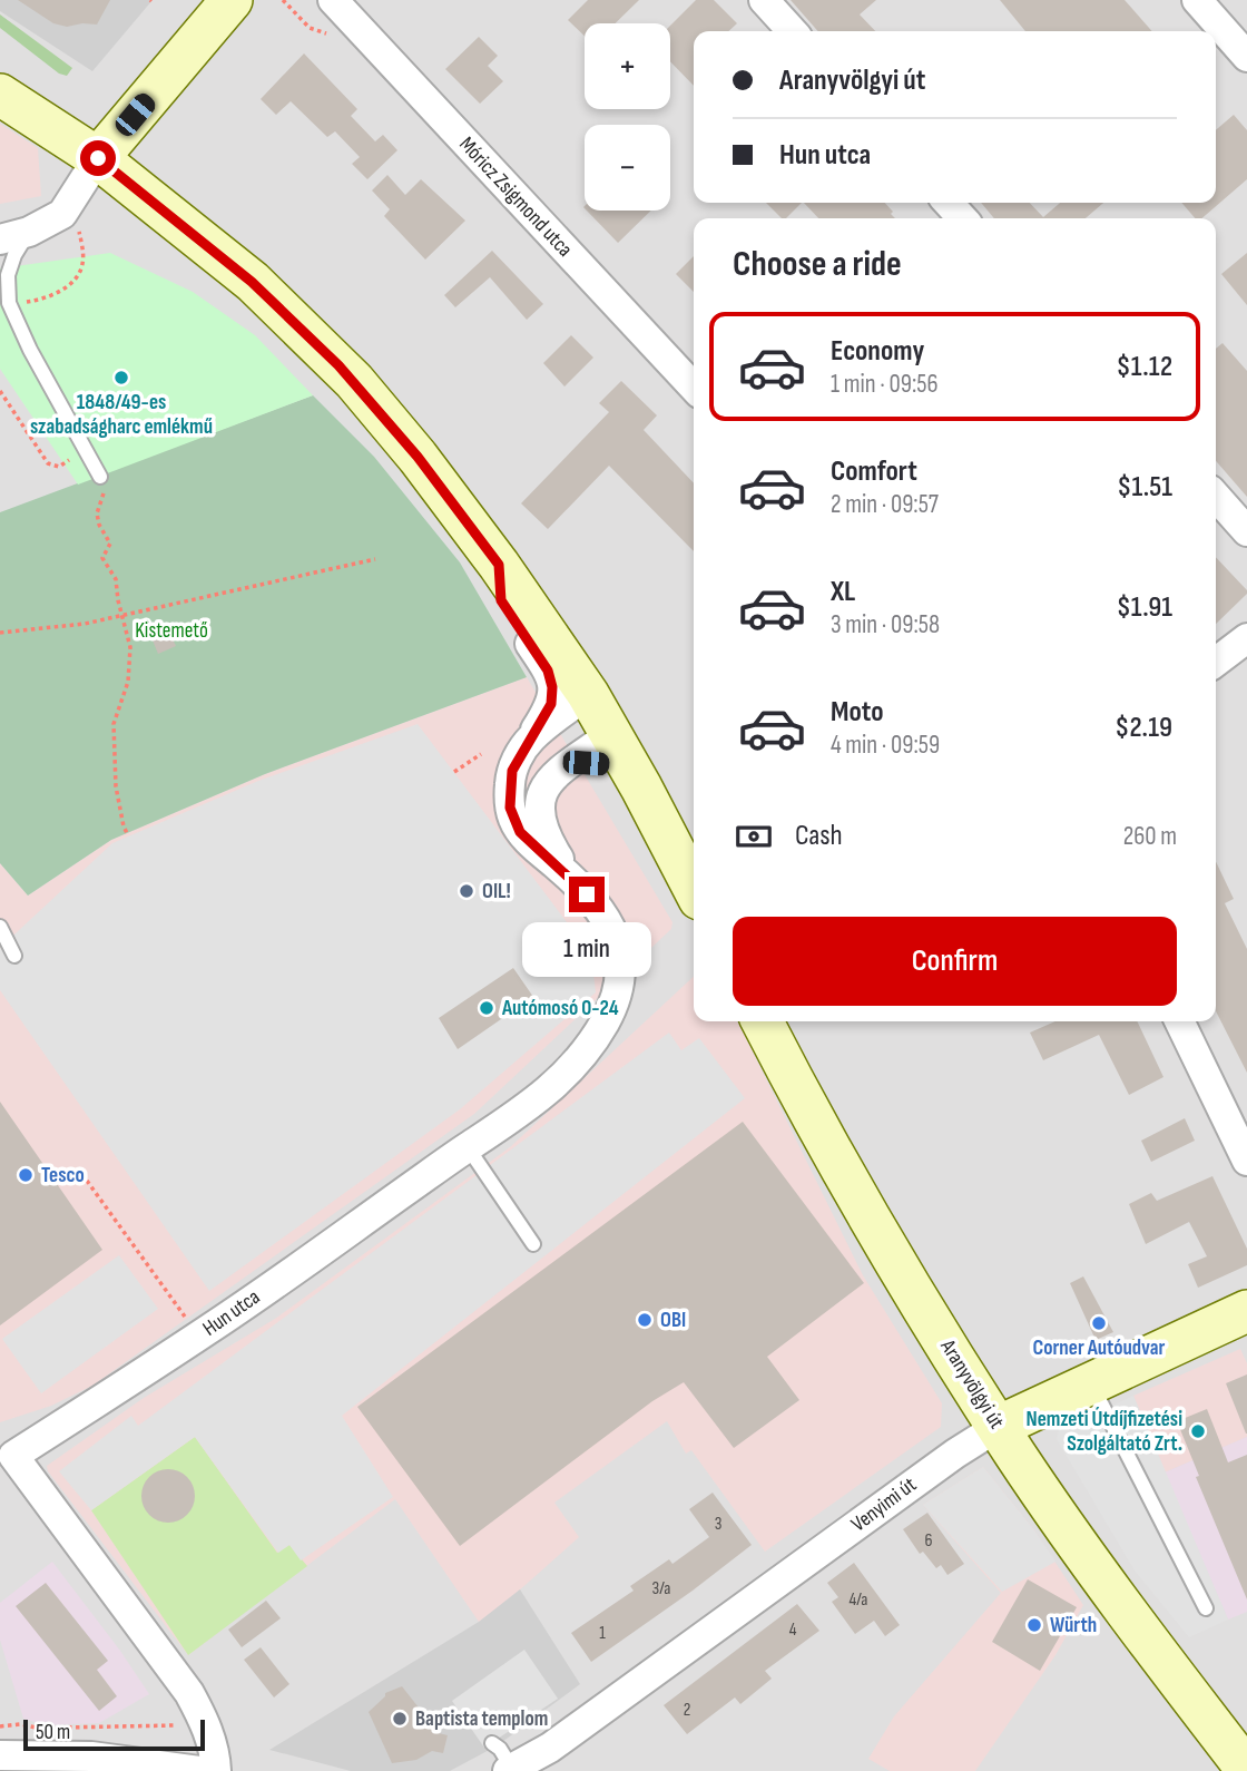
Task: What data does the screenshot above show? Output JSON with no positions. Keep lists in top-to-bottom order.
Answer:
{
  "streets": {
    "street": [
      "Móricz Zsigmond utca",
      "Hun utca",
      "Aranyvölgyi út",
      "Venyimi út"
    ]
  },
  "crossings": [
    ["Aranyvölgyi út", "Venyimi út"]
  ],
  "parks": ["Kistemető"],
  "places": [
    "1848/49-es szabadságharc emlékmű",
    "OIL!",
    "Autómosó 0-24",
    "Tesco",
    "OBI",
    "Corner Autóudvar",
    "Nemzeti Útdíjfizetési Szolgáltató Zrt.",
    "Würth",
    "Baptista templom"
  ],
  "house_numbers": [
    "3",
    "6",
    "3/a",
    "4/a",
    "4",
    "1",
    "2"
  ],
  "scale_bar": "50 m",
  "page": {
    "map_buttons": ["+", "−"],
    "banner": ["Aranyvölgyi út", "Hun utca"],
    "heading": "Choose a ride",
    "list": [
      {
        "name": "Economy",
        "note": "1 min · 09:56",
        "value": "$1.12"
      },
      {
        "name": "Comfort",
        "note": "2 min · 09:57",
        "value": "$1.51"
      },
      {
        "name": "XL",
        "note": "3 min · 09:58",
        "value": "$1.91"
      },
      {
        "name": "Moto",
        "note": "4 min · 09:59",
        "value": "$2.19"
      }
    ],
    "pay": ["Cash", "260 m"],
    "buttons": "Confirm",
    "bubble": "1 min",
    "scale": "50 m"
  }
}
